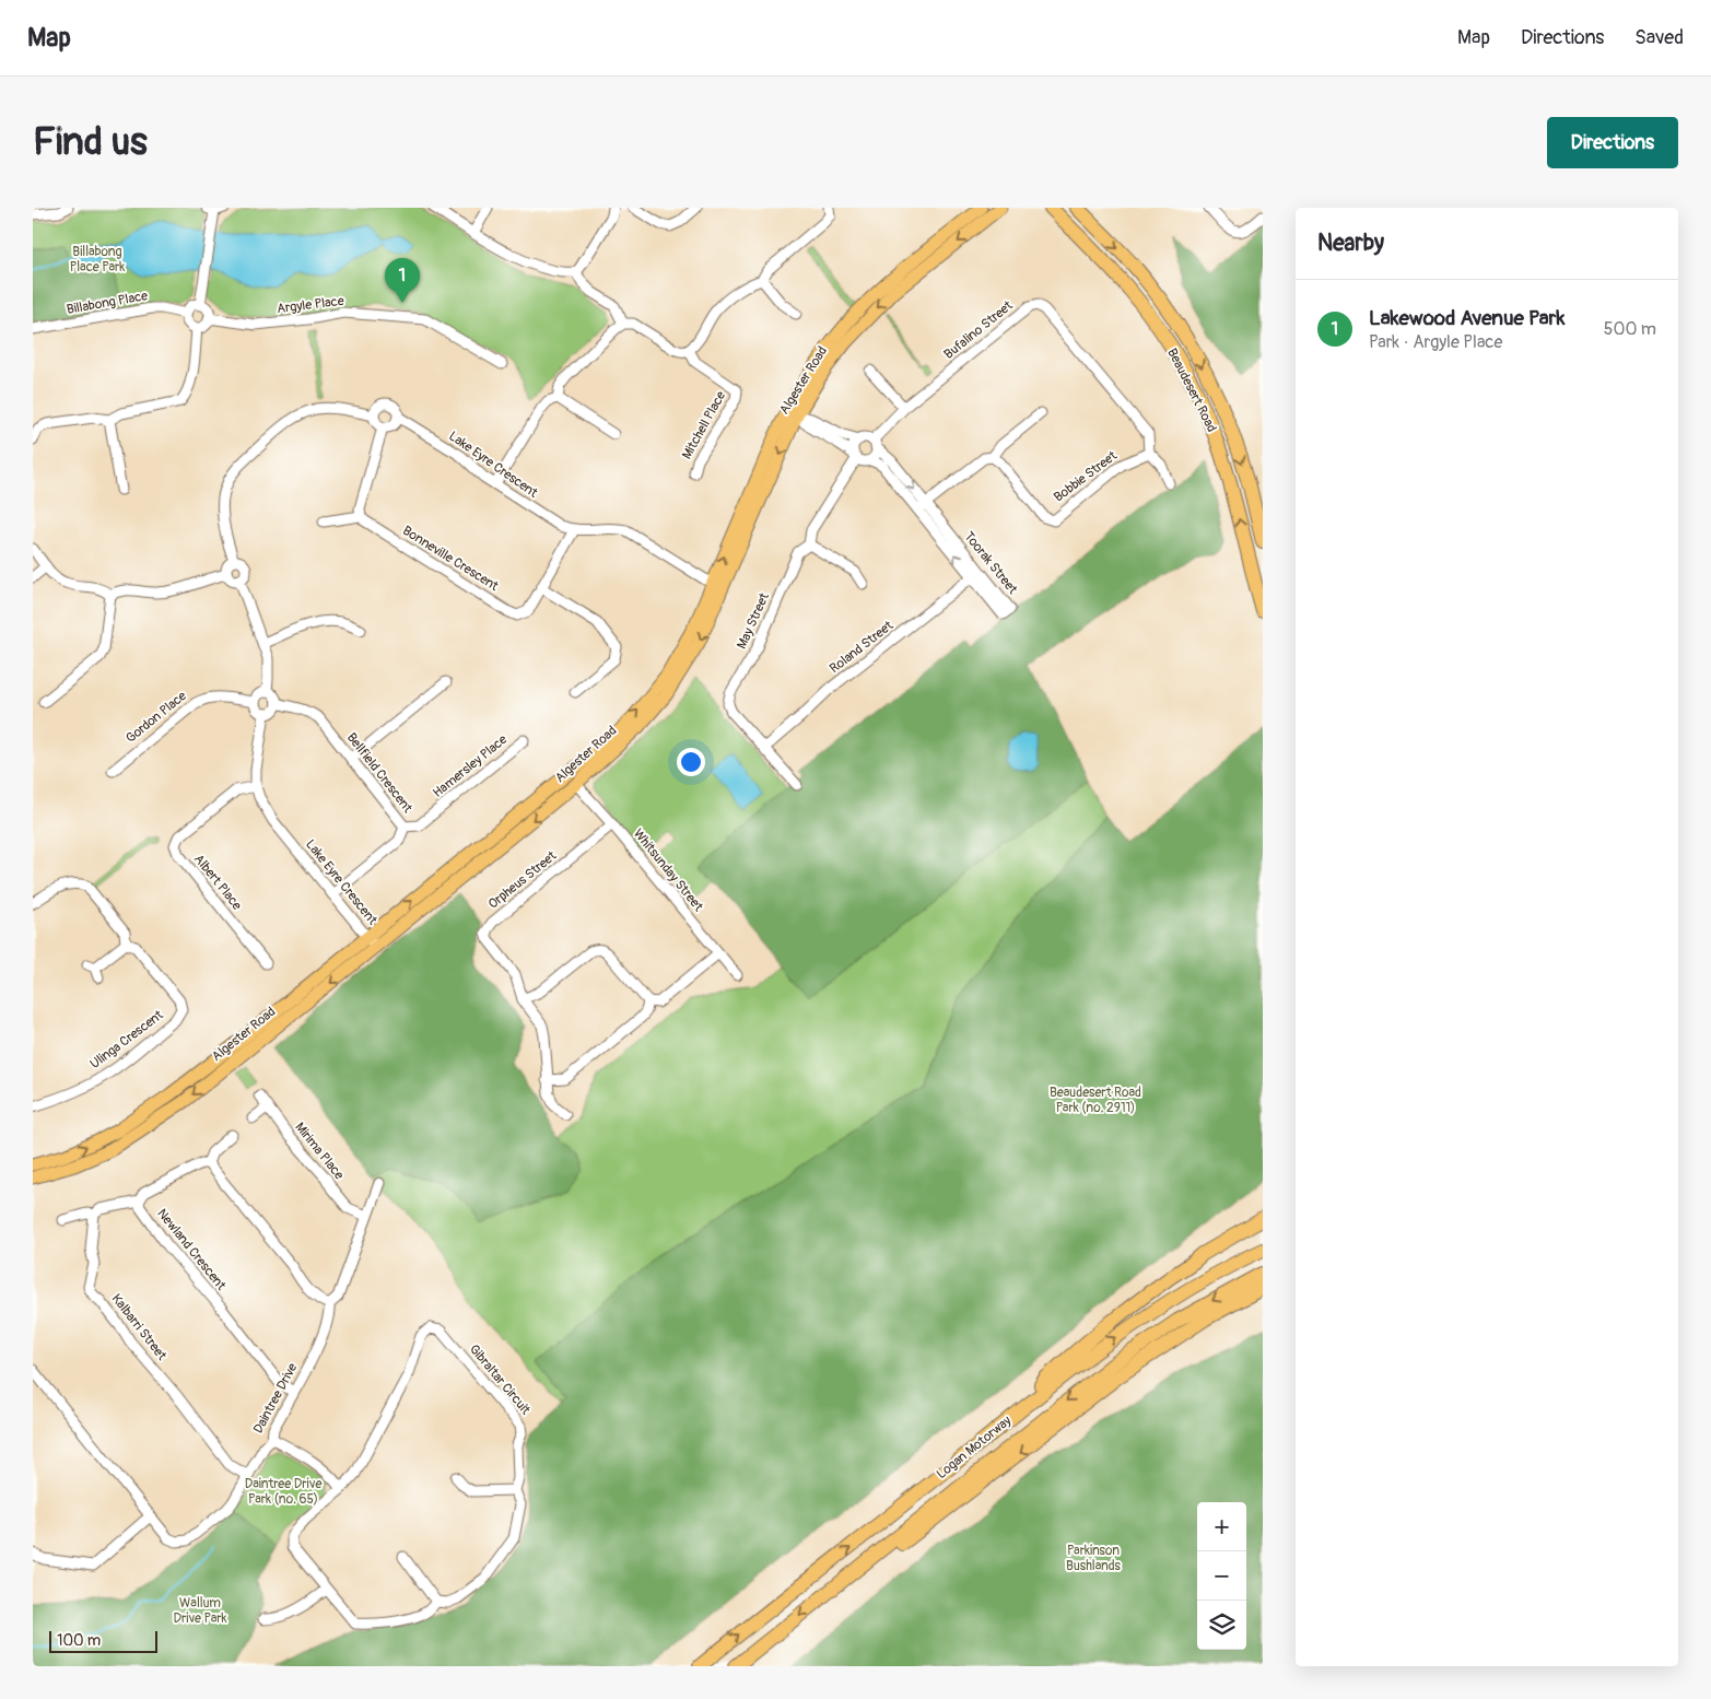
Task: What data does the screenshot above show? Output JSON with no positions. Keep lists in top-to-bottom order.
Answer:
{
  "streets": {
    "highway": ["Beaudesert Road", "Logan Motorway"],
    "main road": ["Algester Road"],
    "street": [
      "Billabong Place",
      "Argyle Place",
      "Bufalino Street",
      "Mitchell Place",
      "Lake Eyre Crescent",
      "Bobbie Street",
      "Bonneville Crescent",
      "Toorak Street",
      "May Street",
      "Roland Street",
      "Gordon Place",
      "Hamersley Place",
      "Bellfield Crescent",
      "Whitsunday Street",
      "Orpheus Street",
      "Albert Place",
      "Ulinga Crescent",
      "Mirima Place",
      "Newland Crescent",
      "Kalbarri Street",
      "Gibraltar Circuit",
      "Daintree Drive"
    ]
  },
  "crossings": [
    ["Billabong Place", "Argyle Place"],
    ["Bufalino Street", "Bobbie Street"],
    ["Bufalino Street", "Toorak Street"],
    ["Bufalino Street", "May Street"],
    ["Algester Road", "Lake Eyre Crescent"],
    ["Algester Road", "Whitsunday Street"],
    ["Lake Eyre Crescent", "Bonneville Crescent"],
    ["Lake Eyre Crescent", "Gordon Place"],
    ["Lake Eyre Crescent", "Bellfield Crescent"],
    ["Lake Eyre Crescent", "Albert Place"],
    ["Toorak Street", "May Street"],
    ["Toorak Street", "Roland Street"],
    ["May Street", "Roland Street"],
    ["Gordon Place", "Bellfield Crescent"],
    ["Hamersley Place", "Bellfield Crescent"],
    ["Whitsunday Street", "Orpheus Street"],
    ["Mirima Place", "Daintree Drive"],
    ["Newland Crescent", "Daintree Drive"],
    ["Kalbarri Street", "Daintree Drive"]
  ],
  "parks": [
    "Billabong Place Park",
    "Beaudesert Road Park (no. 2911)",
    "Daintree Drive Park (no. 65)",
    "Parkinson Bushlands",
    "Wallum Drive Park"
  ],
  "scale_bar": "100 m",
  "page": {
    "header": "Map",
    "nav": ["Map", "Directions", "Saved"],
    "buttons": "Directions",
    "title": "Find us",
    "heading": "Nearby",
    "pins": "1",
    "list": [
      {
        "mark": "1",
        "name": "Lakewood Avenue Park",
        "note": "Park · Argyle Place",
        "value": "500 m"
      }
    ],
    "map_buttons": ["+", "−"],
    "scale": "100 m"
  }
}
